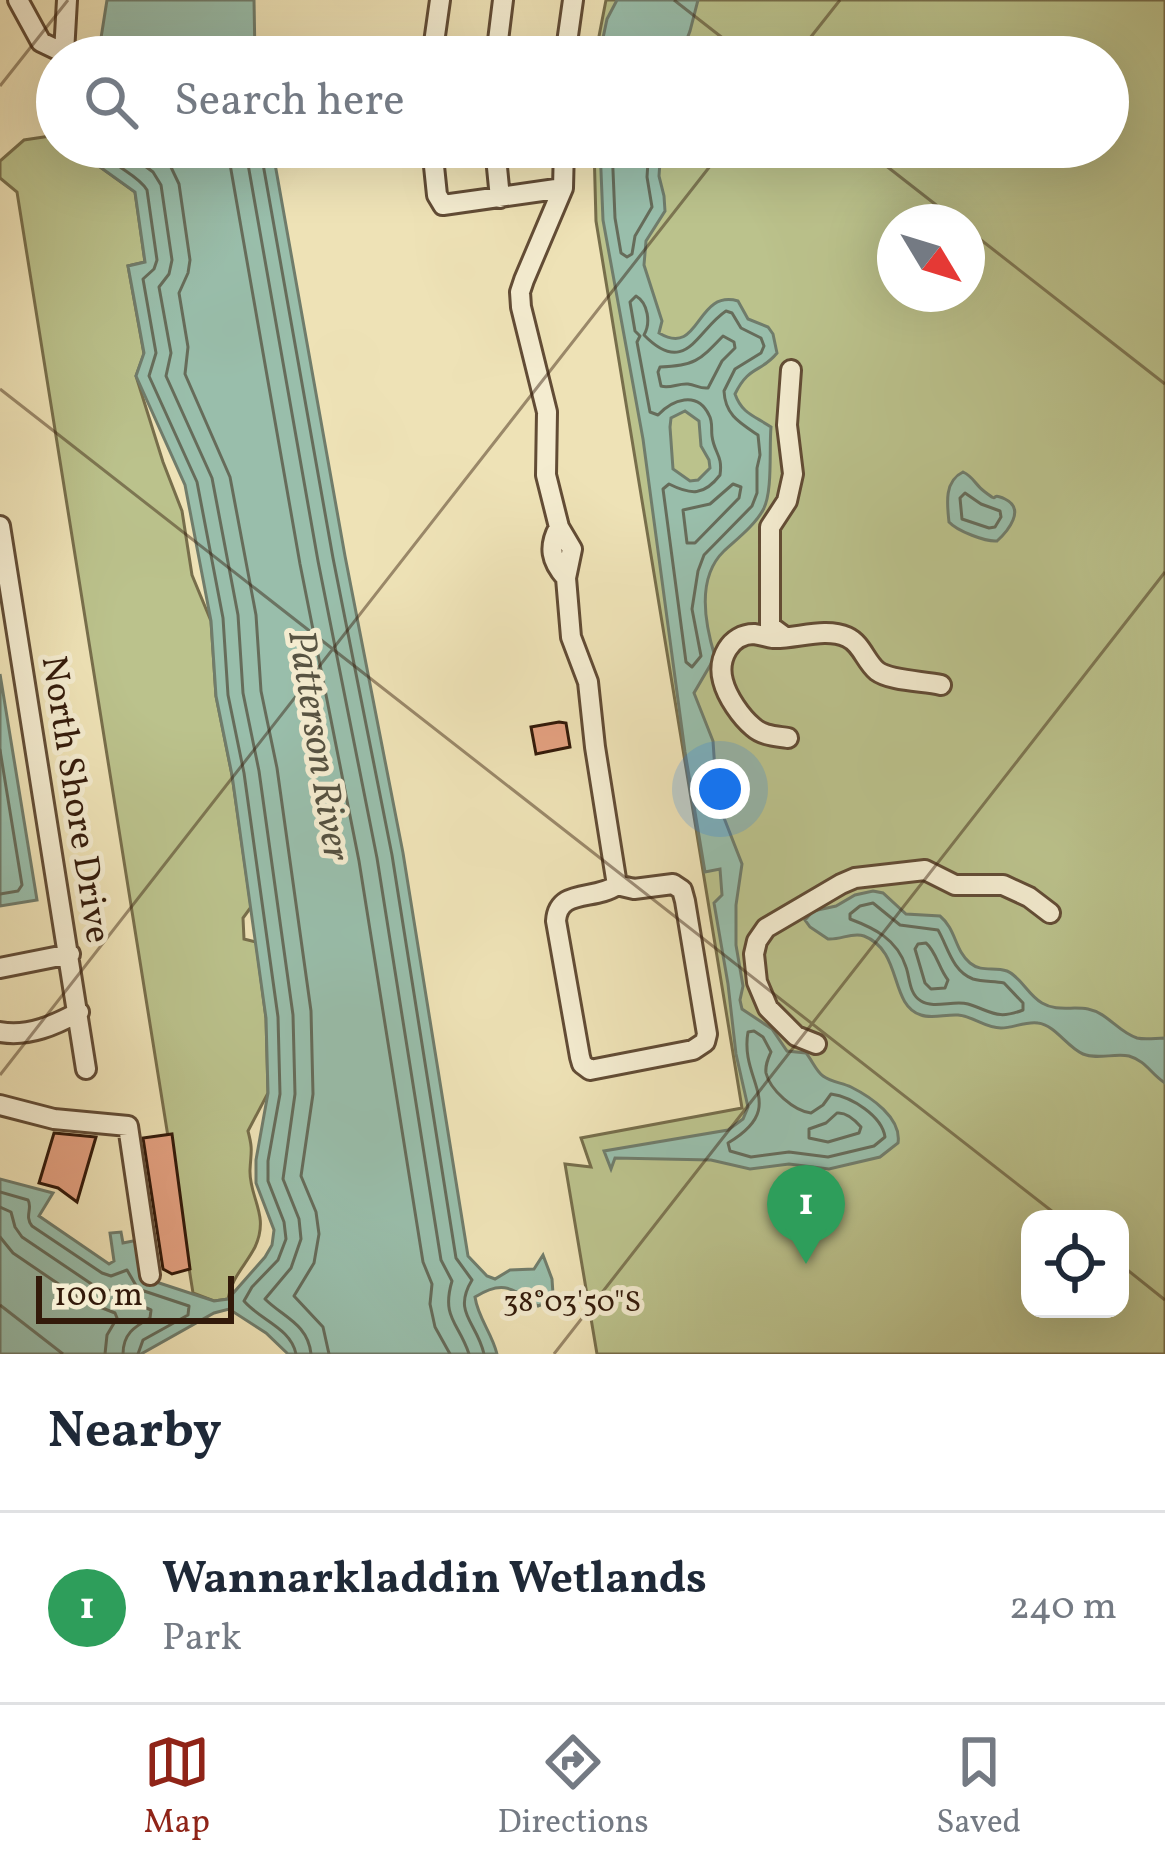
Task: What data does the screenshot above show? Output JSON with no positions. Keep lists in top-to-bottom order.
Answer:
{
  "streets": {
    "street": ["North Shore Drive"]
  },
  "water": ["Patterson River"],
  "scale_bar": "100 m",
  "north": "bottom right",
  "page": {
    "search": "Search here",
    "pins": "1",
    "scale": "100 m",
    "heading": "Nearby",
    "list": [
      {
        "mark": "1",
        "name": "Wannarkladdin Wetlands",
        "note": "Park",
        "value": "240 m"
      }
    ],
    "nav": ["Map", "Directions", "Saved"]
  },
  "coordinates": ["38°03'50\"S"]
}
